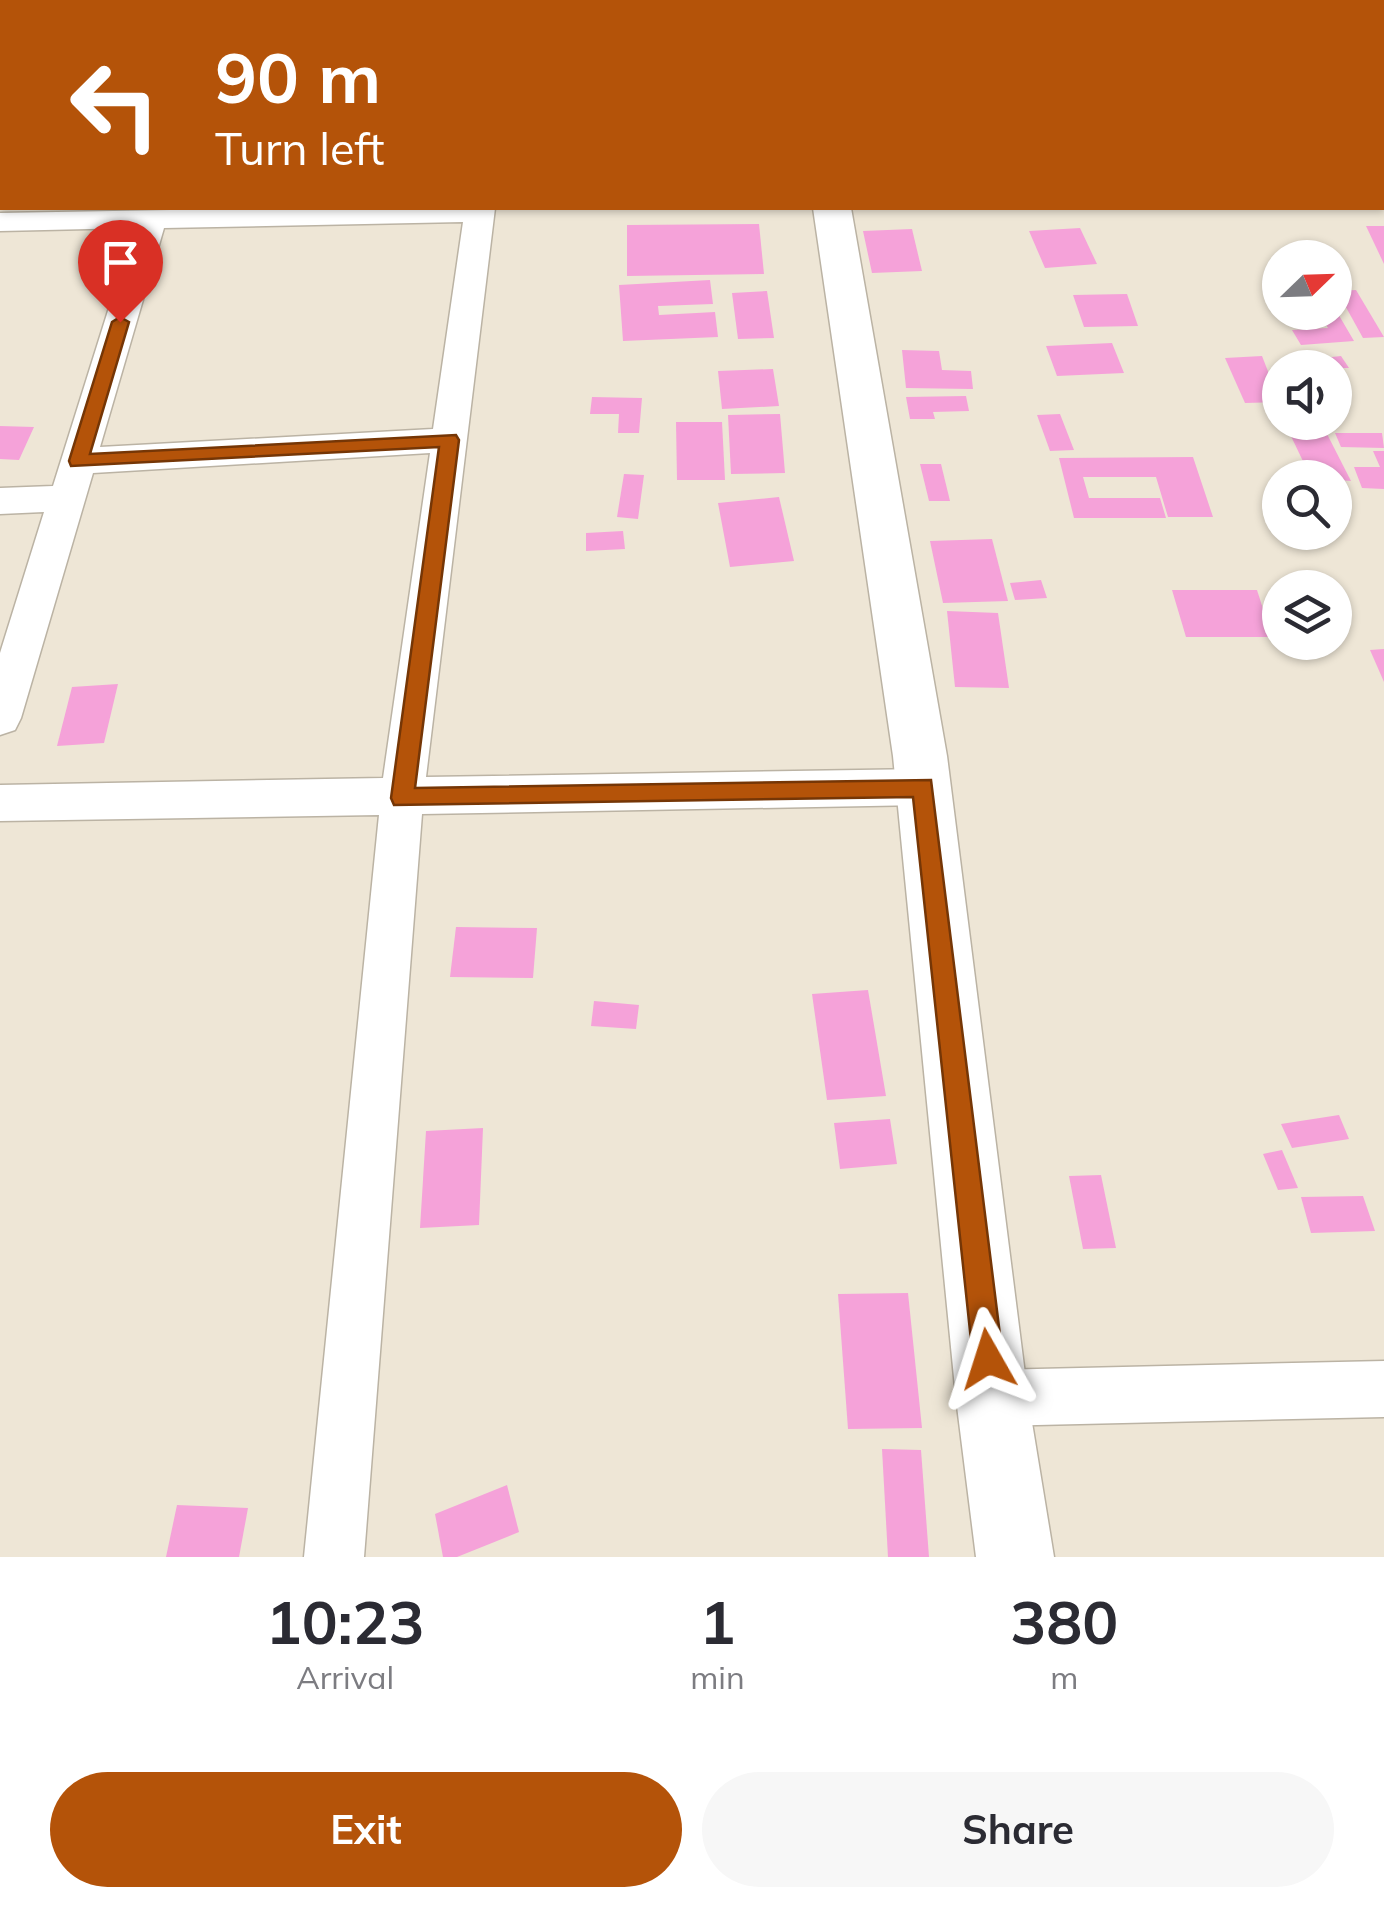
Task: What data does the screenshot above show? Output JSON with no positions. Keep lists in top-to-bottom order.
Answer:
{
  "north": "top right",
  "page": {
    "turn": ["90 m", "Turn left"],
    "eta": [
      "10:23",
      "Arrival",
      "1",
      "min",
      "380",
      "m"
    ],
    "buttons": ["Exit", "Share"]
  }
}
